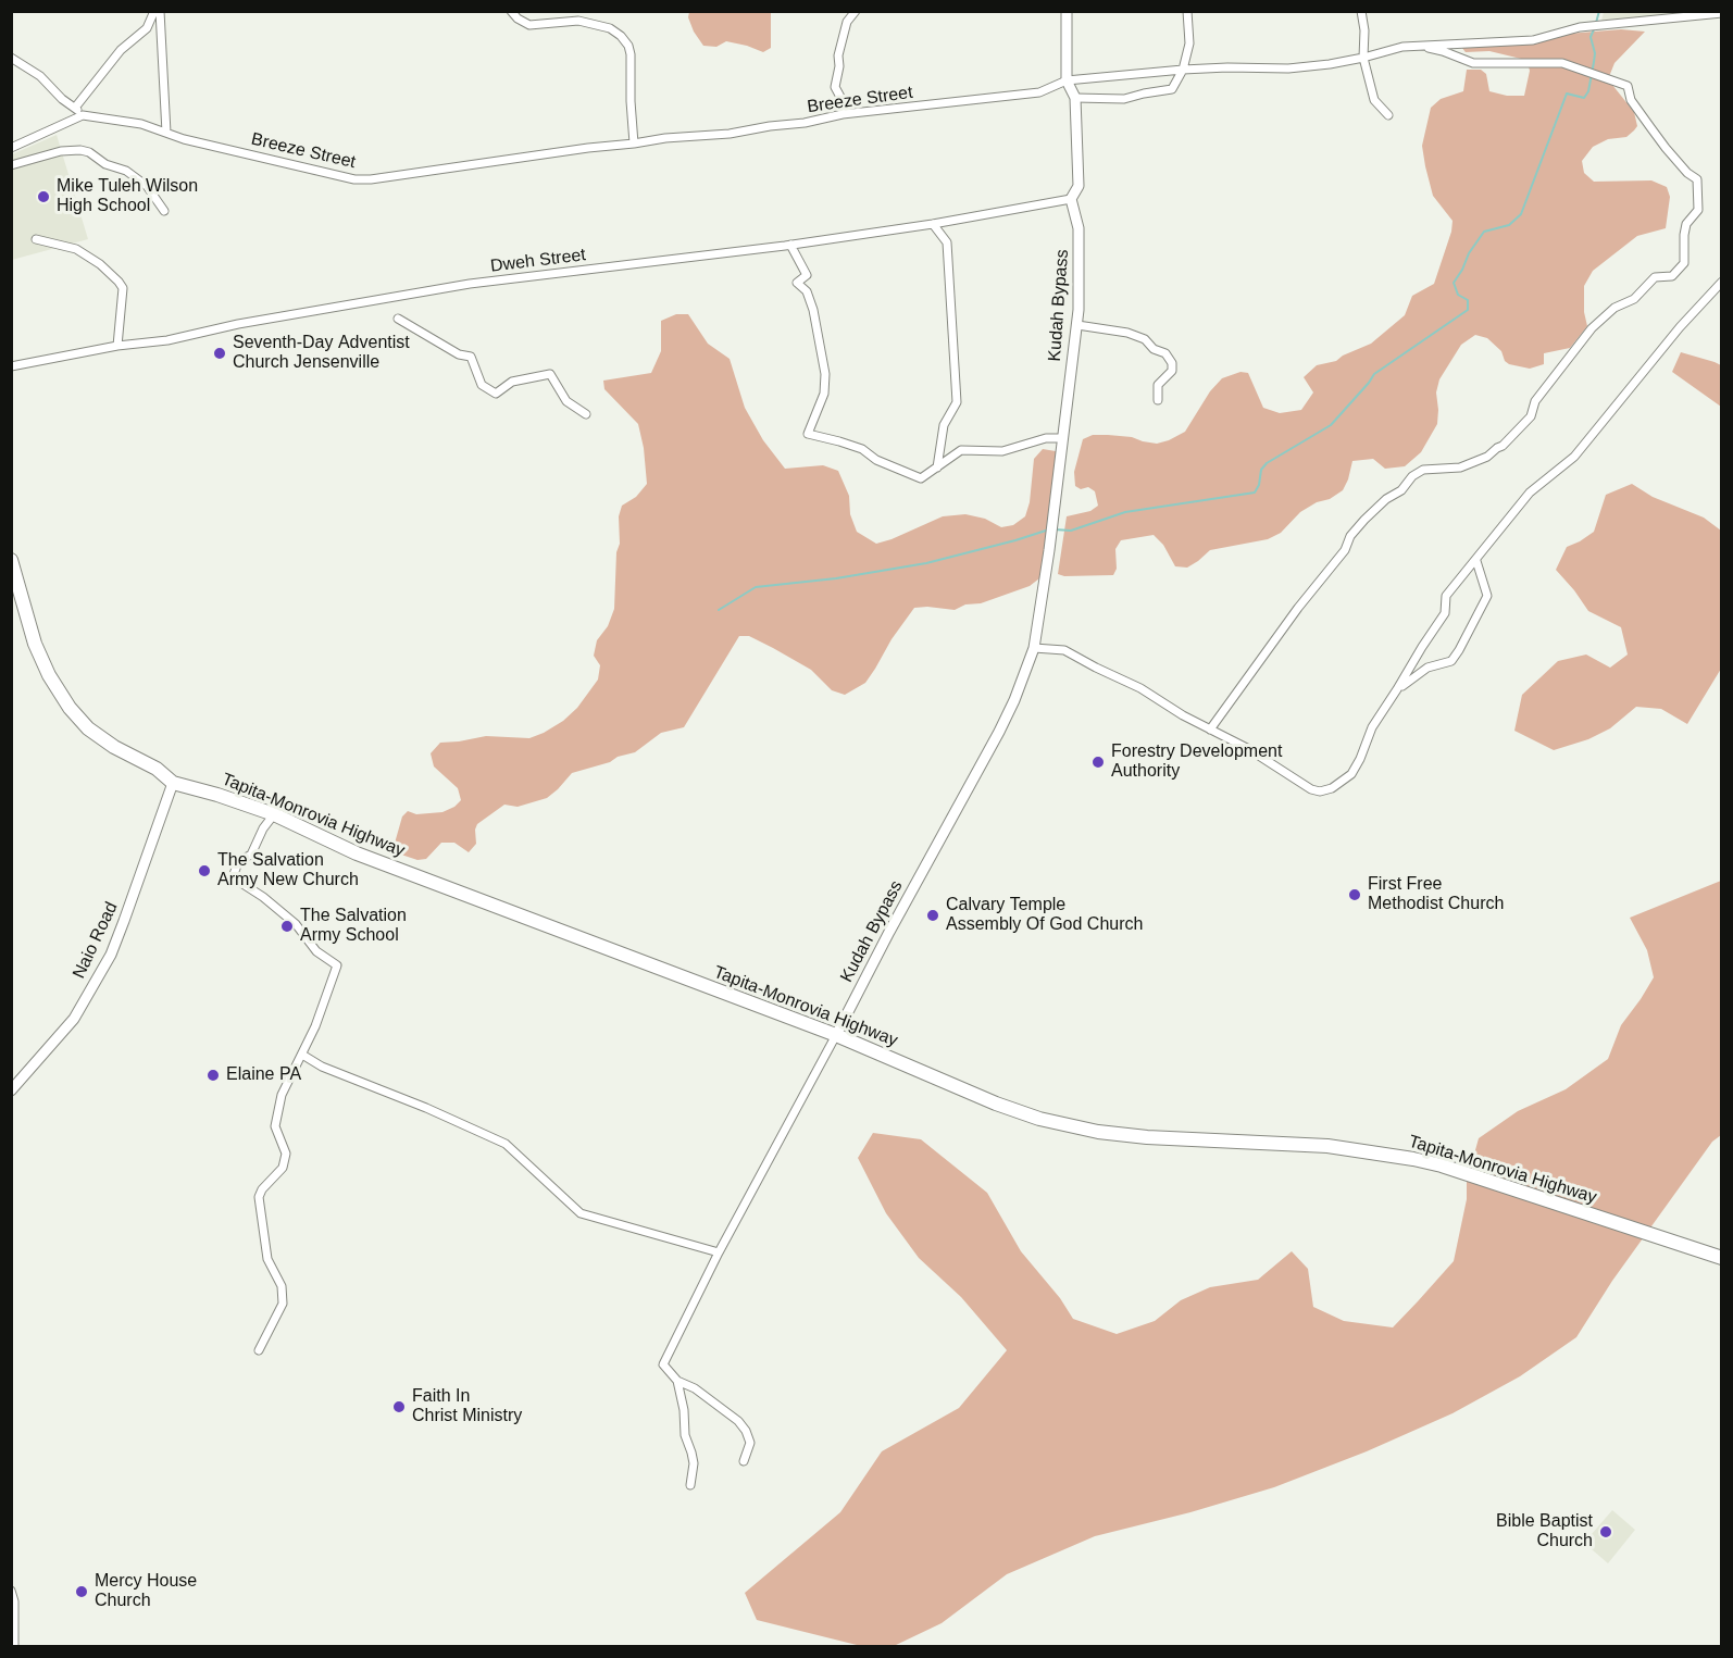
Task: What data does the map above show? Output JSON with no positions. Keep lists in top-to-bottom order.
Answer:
{
  "streets": {
    "highway": ["Tapita-Monrovia Highway"],
    "street": [
      "Breeze Street",
      "Dweh Street",
      "Kudah Bypass",
      "Naio Road"
    ]
  },
  "crossings": [
    ["Breeze Street", "Kudah Bypass"],
    ["Dweh Street", "Kudah Bypass"],
    ["Kudah Bypass", "Tapita-Monrovia Highway"],
    ["Tapita-Monrovia Highway", "Naio Road"]
  ],
  "places": [
    "Mike Tuleh Wilson High School",
    "Seventh-Day Adventist Church Jensenville",
    "Forestry Development Authority",
    "The Salvation Army New Church",
    "First Free Methodist Church",
    "Calvary Temple Assembly Of God Church",
    "The Salvation Army School",
    "Elaine PA",
    "Faith In Christ Ministry",
    "Bible Baptist Church",
    "Mercy House Church"
  ]
}
